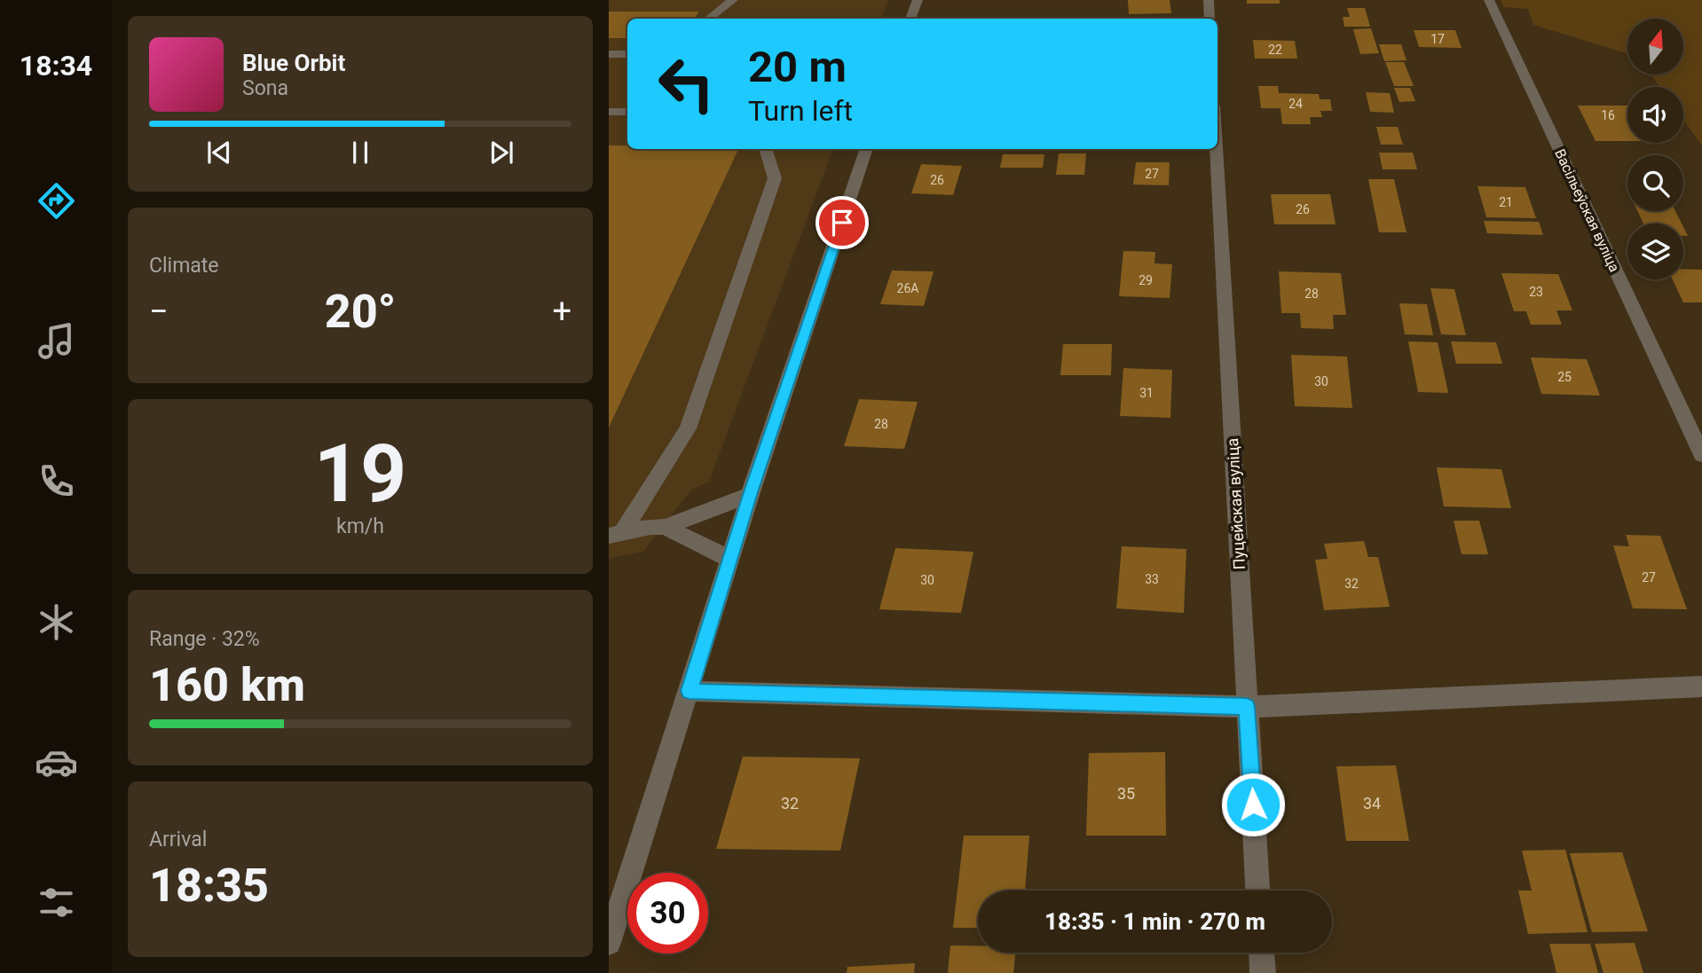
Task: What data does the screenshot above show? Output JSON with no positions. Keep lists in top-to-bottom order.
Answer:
{
  "streets": {
    "street": ["Васільеўская вуліца", "Пуцейская вуліца"]
  },
  "house_numbers": [
    "17",
    "22",
    "24",
    "16",
    "27",
    "26",
    "21",
    "26",
    "29",
    "26А",
    "23",
    "28",
    "25",
    "30",
    "31",
    "28",
    "27",
    "33",
    "30",
    "32",
    "35",
    "32",
    "34"
  ],
  "north": "top",
  "page": {
    "tabs": "18:34",
    "turn": ["20 m", "Turn left"],
    "song": ["Blue Orbit", "Sona"],
    "tile": [
      "Climate",
      ["19", "km/h"],
      ["Range · 32%", "160 km"],
      ["Arrival", "18:35"]
    ],
    "heat": ["−", "20°", "+"],
    "limit": "30",
    "trip": "18:35 · 1 min · 270 m"
  }
}
